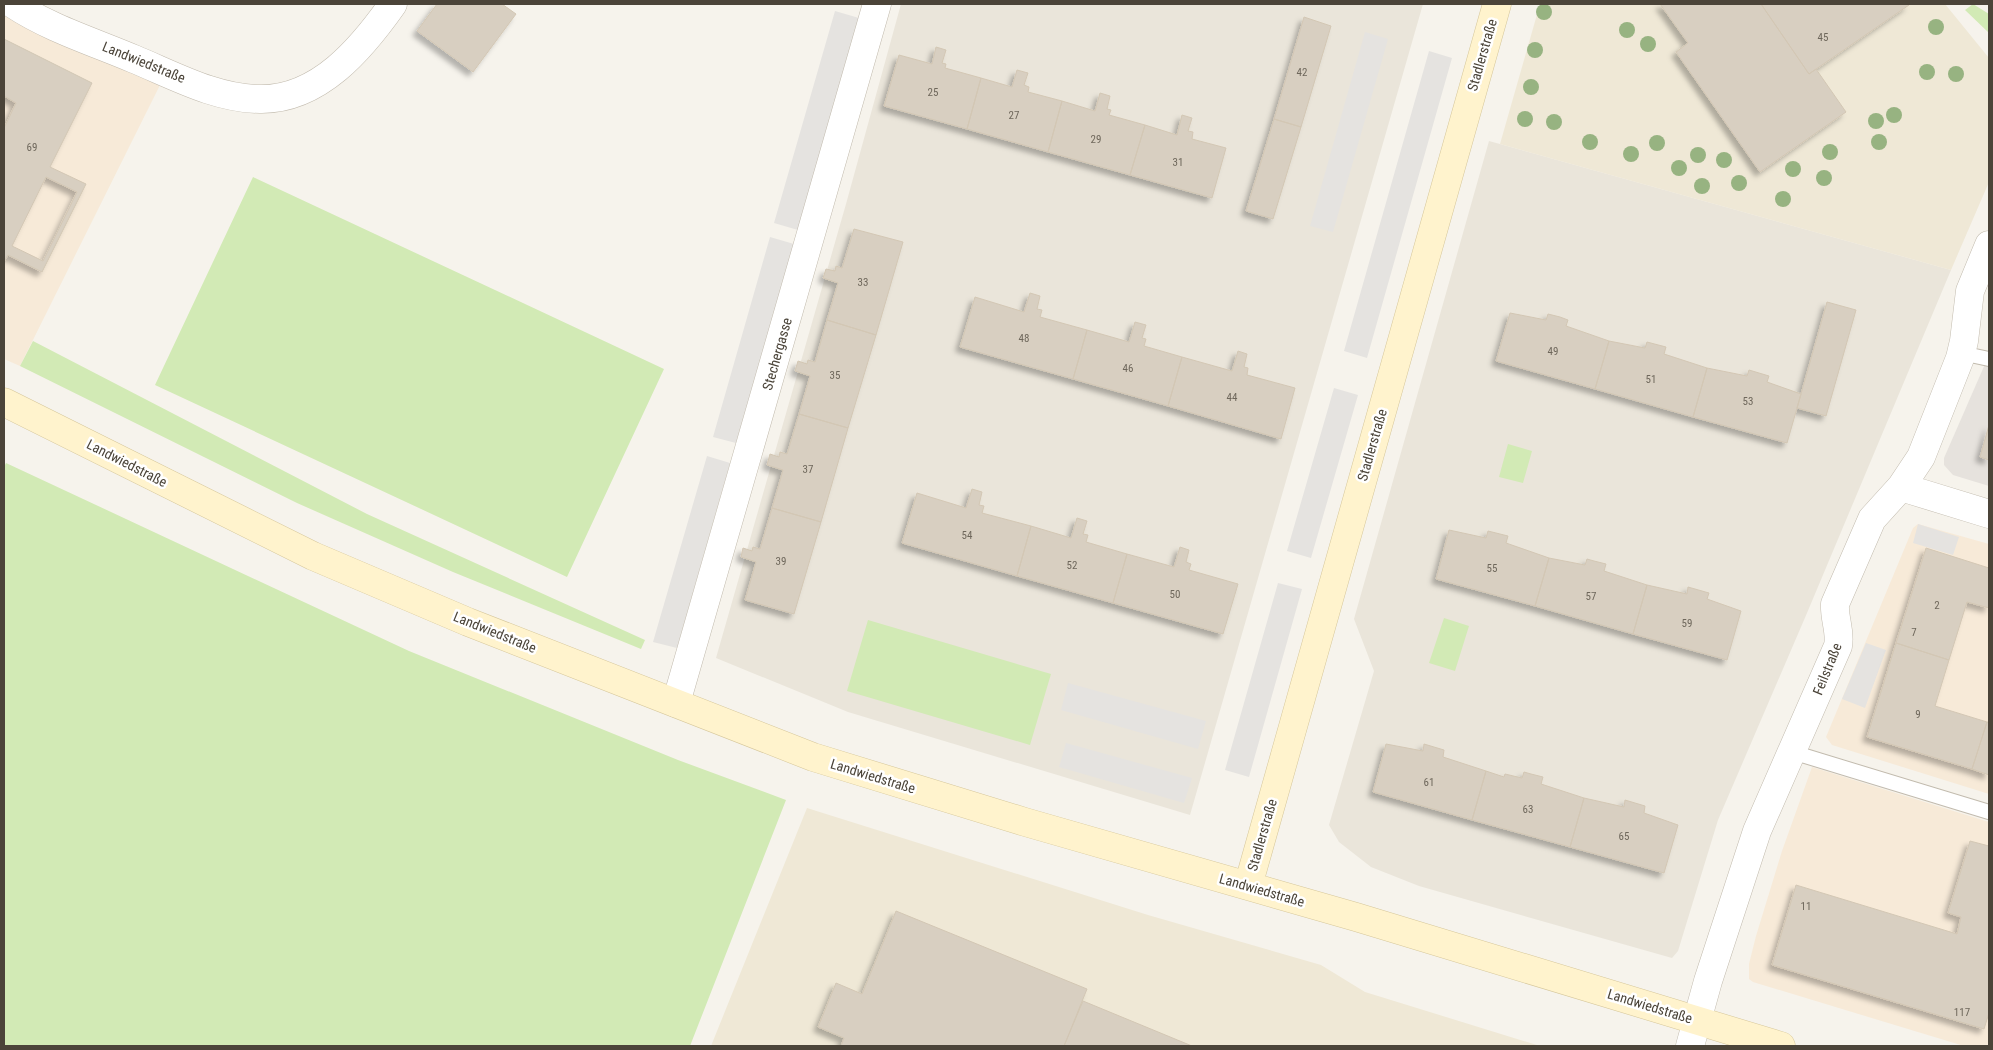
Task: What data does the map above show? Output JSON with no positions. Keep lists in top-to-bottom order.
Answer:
{
  "streets": {
    "main road": ["Stadlerstraße", "Landwiedstraße"],
    "street": ["Stechergasse", "Feilstraße"]
  },
  "crossings": [
    ["Stadlerstraße", "Landwiedstraße"],
    ["Landwiedstraße", "Stechergasse"],
    ["Landwiedstraße", "Feilstraße"]
  ],
  "house_numbers": [
    "45",
    "42",
    "25",
    "27",
    "29",
    "69",
    "31",
    "33",
    "48",
    "49",
    "46",
    "35",
    "51",
    "44",
    "53",
    "37",
    "54",
    "39",
    "52",
    "55",
    "50",
    "57",
    "2",
    "59",
    "7",
    "9",
    "61",
    "63",
    "65",
    "11",
    "117"
  ]
}
